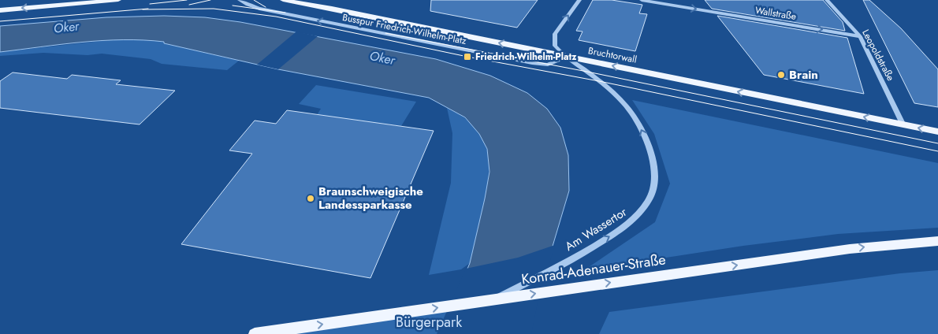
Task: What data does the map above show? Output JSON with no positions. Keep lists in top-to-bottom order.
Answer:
{
  "streets": {
    "main road": ["Bruchtorwall", "Konrad-Adenauer-Straße"],
    "street": [
      "Wallstraße",
      "Busspur Friedrich-Wilhelm-Platz",
      "Leopoldstraße",
      "Am Wassertor"
    ]
  },
  "crossings": [
    ["Wallstraße", "Leopoldstraße"],
    ["Busspur Friedrich-Wilhelm-Platz", "Bruchtorwall"],
    ["Busspur Friedrich-Wilhelm-Platz", "Am Wassertor"],
    ["Bruchtorwall", "Leopoldstraße"],
    ["Bruchtorwall", "Am Wassertor"],
    ["Am Wassertor", "Konrad-Adenauer-Straße"]
  ],
  "one_way": [
    "Wallstraße",
    "Busspur Friedrich-Wilhelm-Platz",
    "Bruchtorwall",
    "Konrad-Adenauer-Straße"
  ],
  "water": ["Oker"],
  "parks": ["Bürgerpark"],
  "places": {
    "transit": ["Friedrich-Wilhelm-Platz"],
    "other": ["Brain", "Braunschweigische Landessparkasse"]
  }
}
